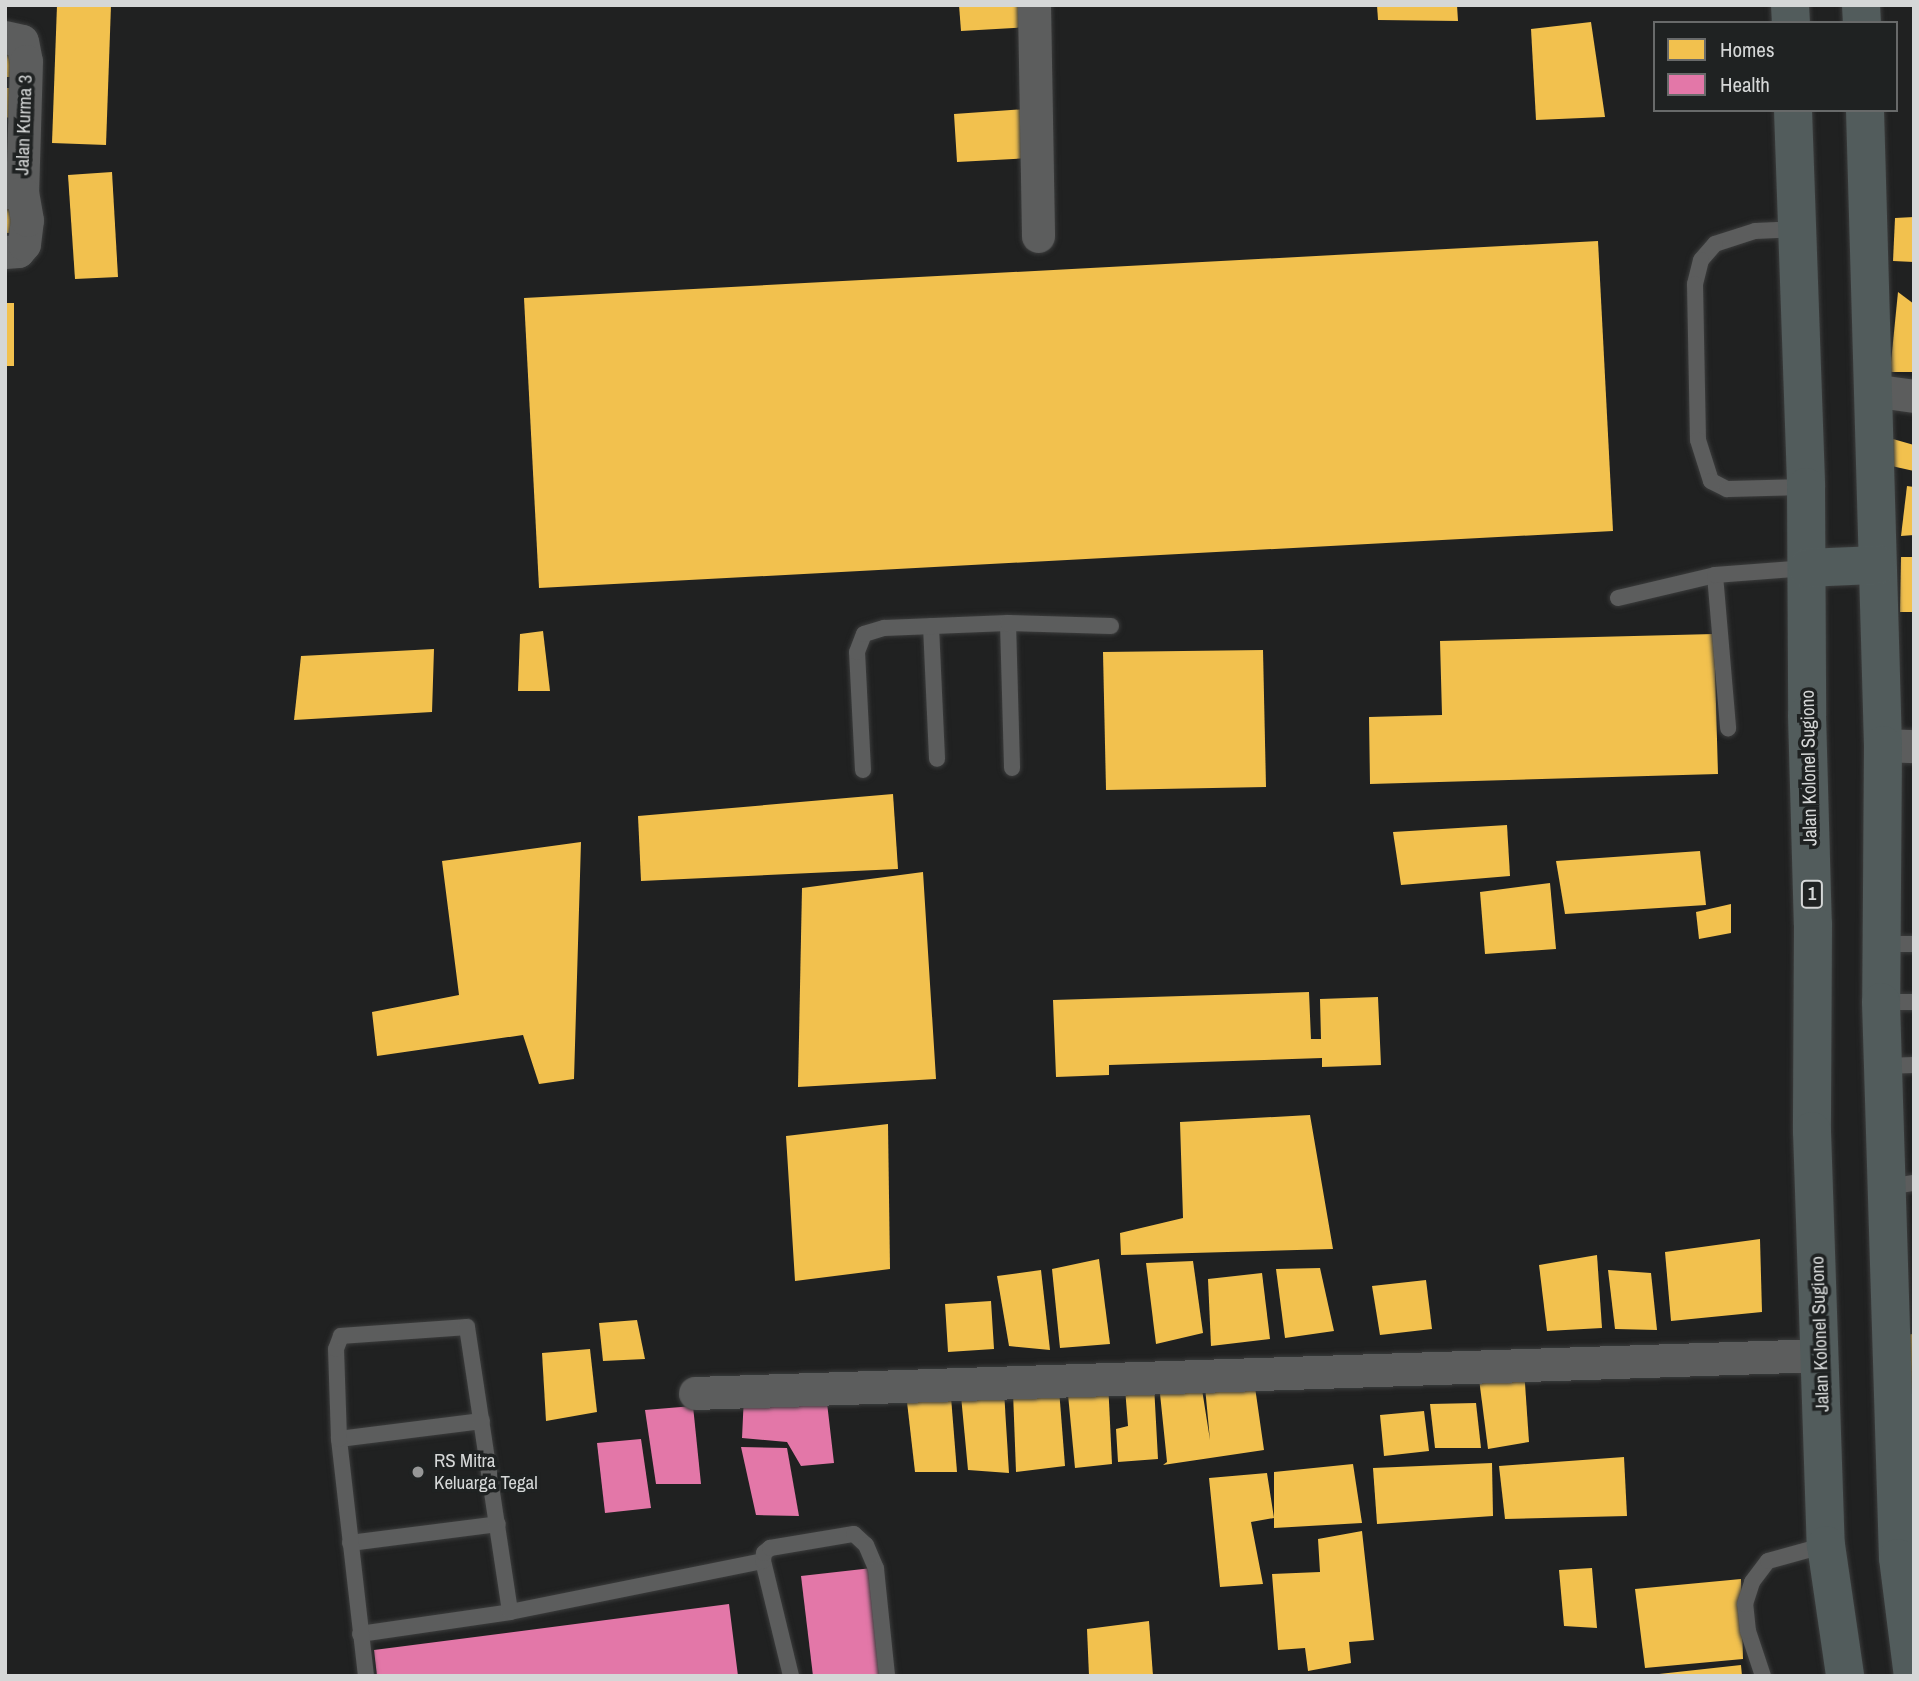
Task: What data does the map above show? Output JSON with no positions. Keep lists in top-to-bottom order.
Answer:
{
  "streets": {
    "highway": ["Jalan Kolonel Sugiono", "1"],
    "street": ["Jalan Kurma 3"]
  },
  "places": ["RS Mitra Keluarga Tegal"],
  "legend": ["Homes", "Health"]
}
